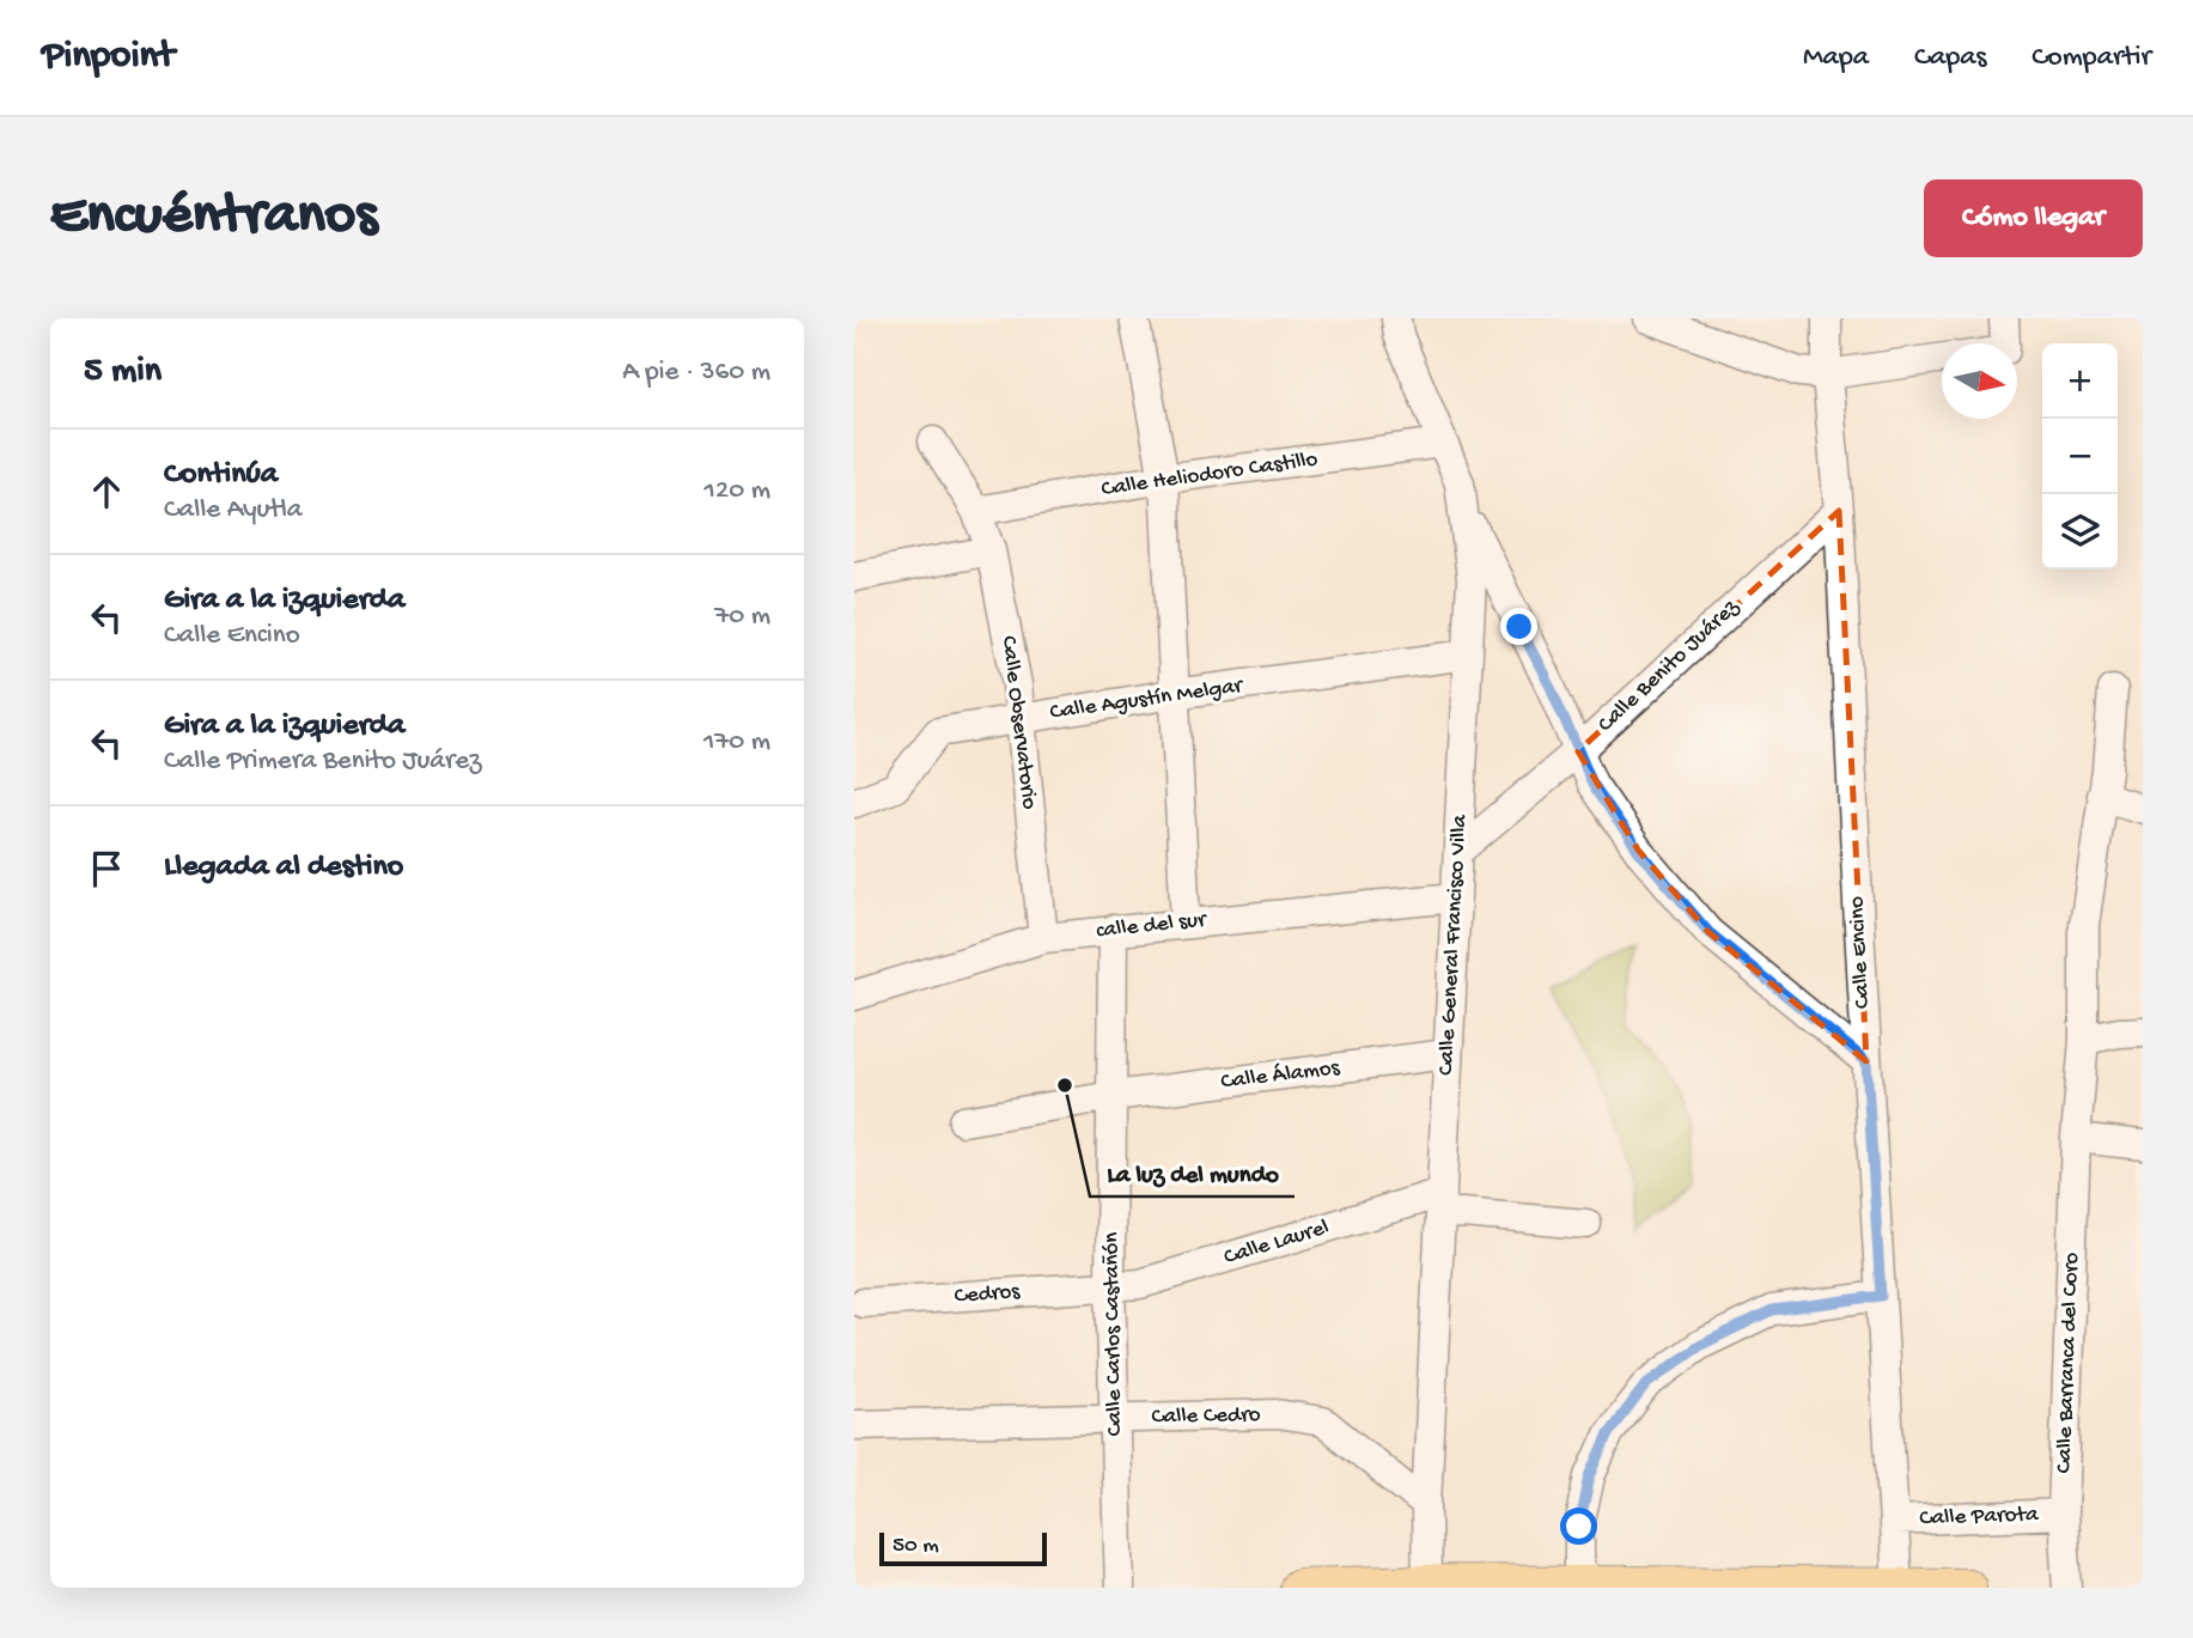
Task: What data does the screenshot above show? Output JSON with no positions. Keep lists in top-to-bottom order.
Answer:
{
  "streets": {
    "street": [
      "Calle Heliodoro Castillo",
      "Calle Benito Juárez",
      "Calle Agustín Melgar",
      "Calle Observatorio",
      "calle del sur",
      "Calle General Francisco Villa",
      "Calle Encino",
      "Calle Álamos",
      "Calle Laurel",
      "Cedros",
      "Calle Carlos Castañón",
      "Calle Barranca del Coro",
      "Calle Cedro",
      "Calle Parota"
    ]
  },
  "crossings": [
    ["Calle Heliodoro Castillo", "Calle Observatorio"],
    ["Calle Heliodoro Castillo", "Calle General Francisco Villa"],
    ["Calle Benito Juárez", "Calle General Francisco Villa"],
    ["Calle Benito Juárez", "Calle Encino"],
    ["Calle Agustín Melgar", "Calle Observatorio"],
    ["Calle Agustín Melgar", "Calle General Francisco Villa"],
    ["Calle Observatorio", "calle del sur"],
    ["calle del sur", "Calle General Francisco Villa"],
    ["calle del sur", "Calle Carlos Castañón"],
    ["Calle General Francisco Villa", "Calle Álamos"],
    ["Calle General Francisco Villa", "Calle Laurel"],
    ["Calle General Francisco Villa", "Calle Cedro"],
    ["Calle Encino", "Calle Parota"],
    ["Calle Álamos", "Calle Carlos Castañón"],
    ["Calle Laurel", "Cedros"],
    ["Calle Laurel", "Calle Carlos Castañón"],
    ["Cedros", "Calle Carlos Castañón"],
    ["Calle Carlos Castañón", "Calle Cedro"],
    ["Calle Barranca del Coro", "Calle Parota"]
  ],
  "places": ["La luz del mundo"],
  "scale_bar": "50 m",
  "north": "right",
  "page": {
    "header": "Pinpoint",
    "nav": ["Mapa", "Capas", "Compartir"],
    "buttons": "Cómo llegar",
    "title": "Encuéntranos",
    "heading": ["5 min", "A pie · 360 m"],
    "map_buttons": ["+", "−"],
    "list": [
      ["Continúa", "Calle Ayutla", "120 m"],
      ["Gira a la izquierda", "Calle Encino", "70 m"],
      ["Gira a la izquierda", "Calle Primera Benito Juárez", "170 m"],
      "Llegada al destino"
    ],
    "scale": "50 m"
  }
}
